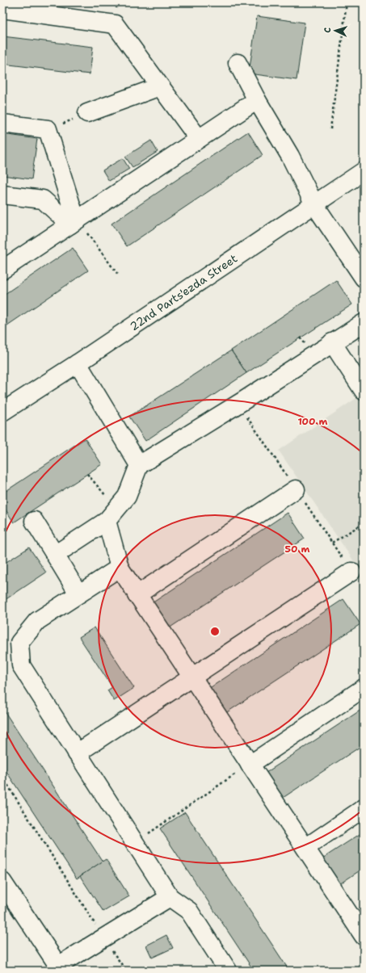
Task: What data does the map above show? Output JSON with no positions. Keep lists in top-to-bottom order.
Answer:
{
  "streets": {
    "street": ["22nd Parts'ezda Street"]
  },
  "north": "left",
  "rings": ["100 m", "50 m"]
}
